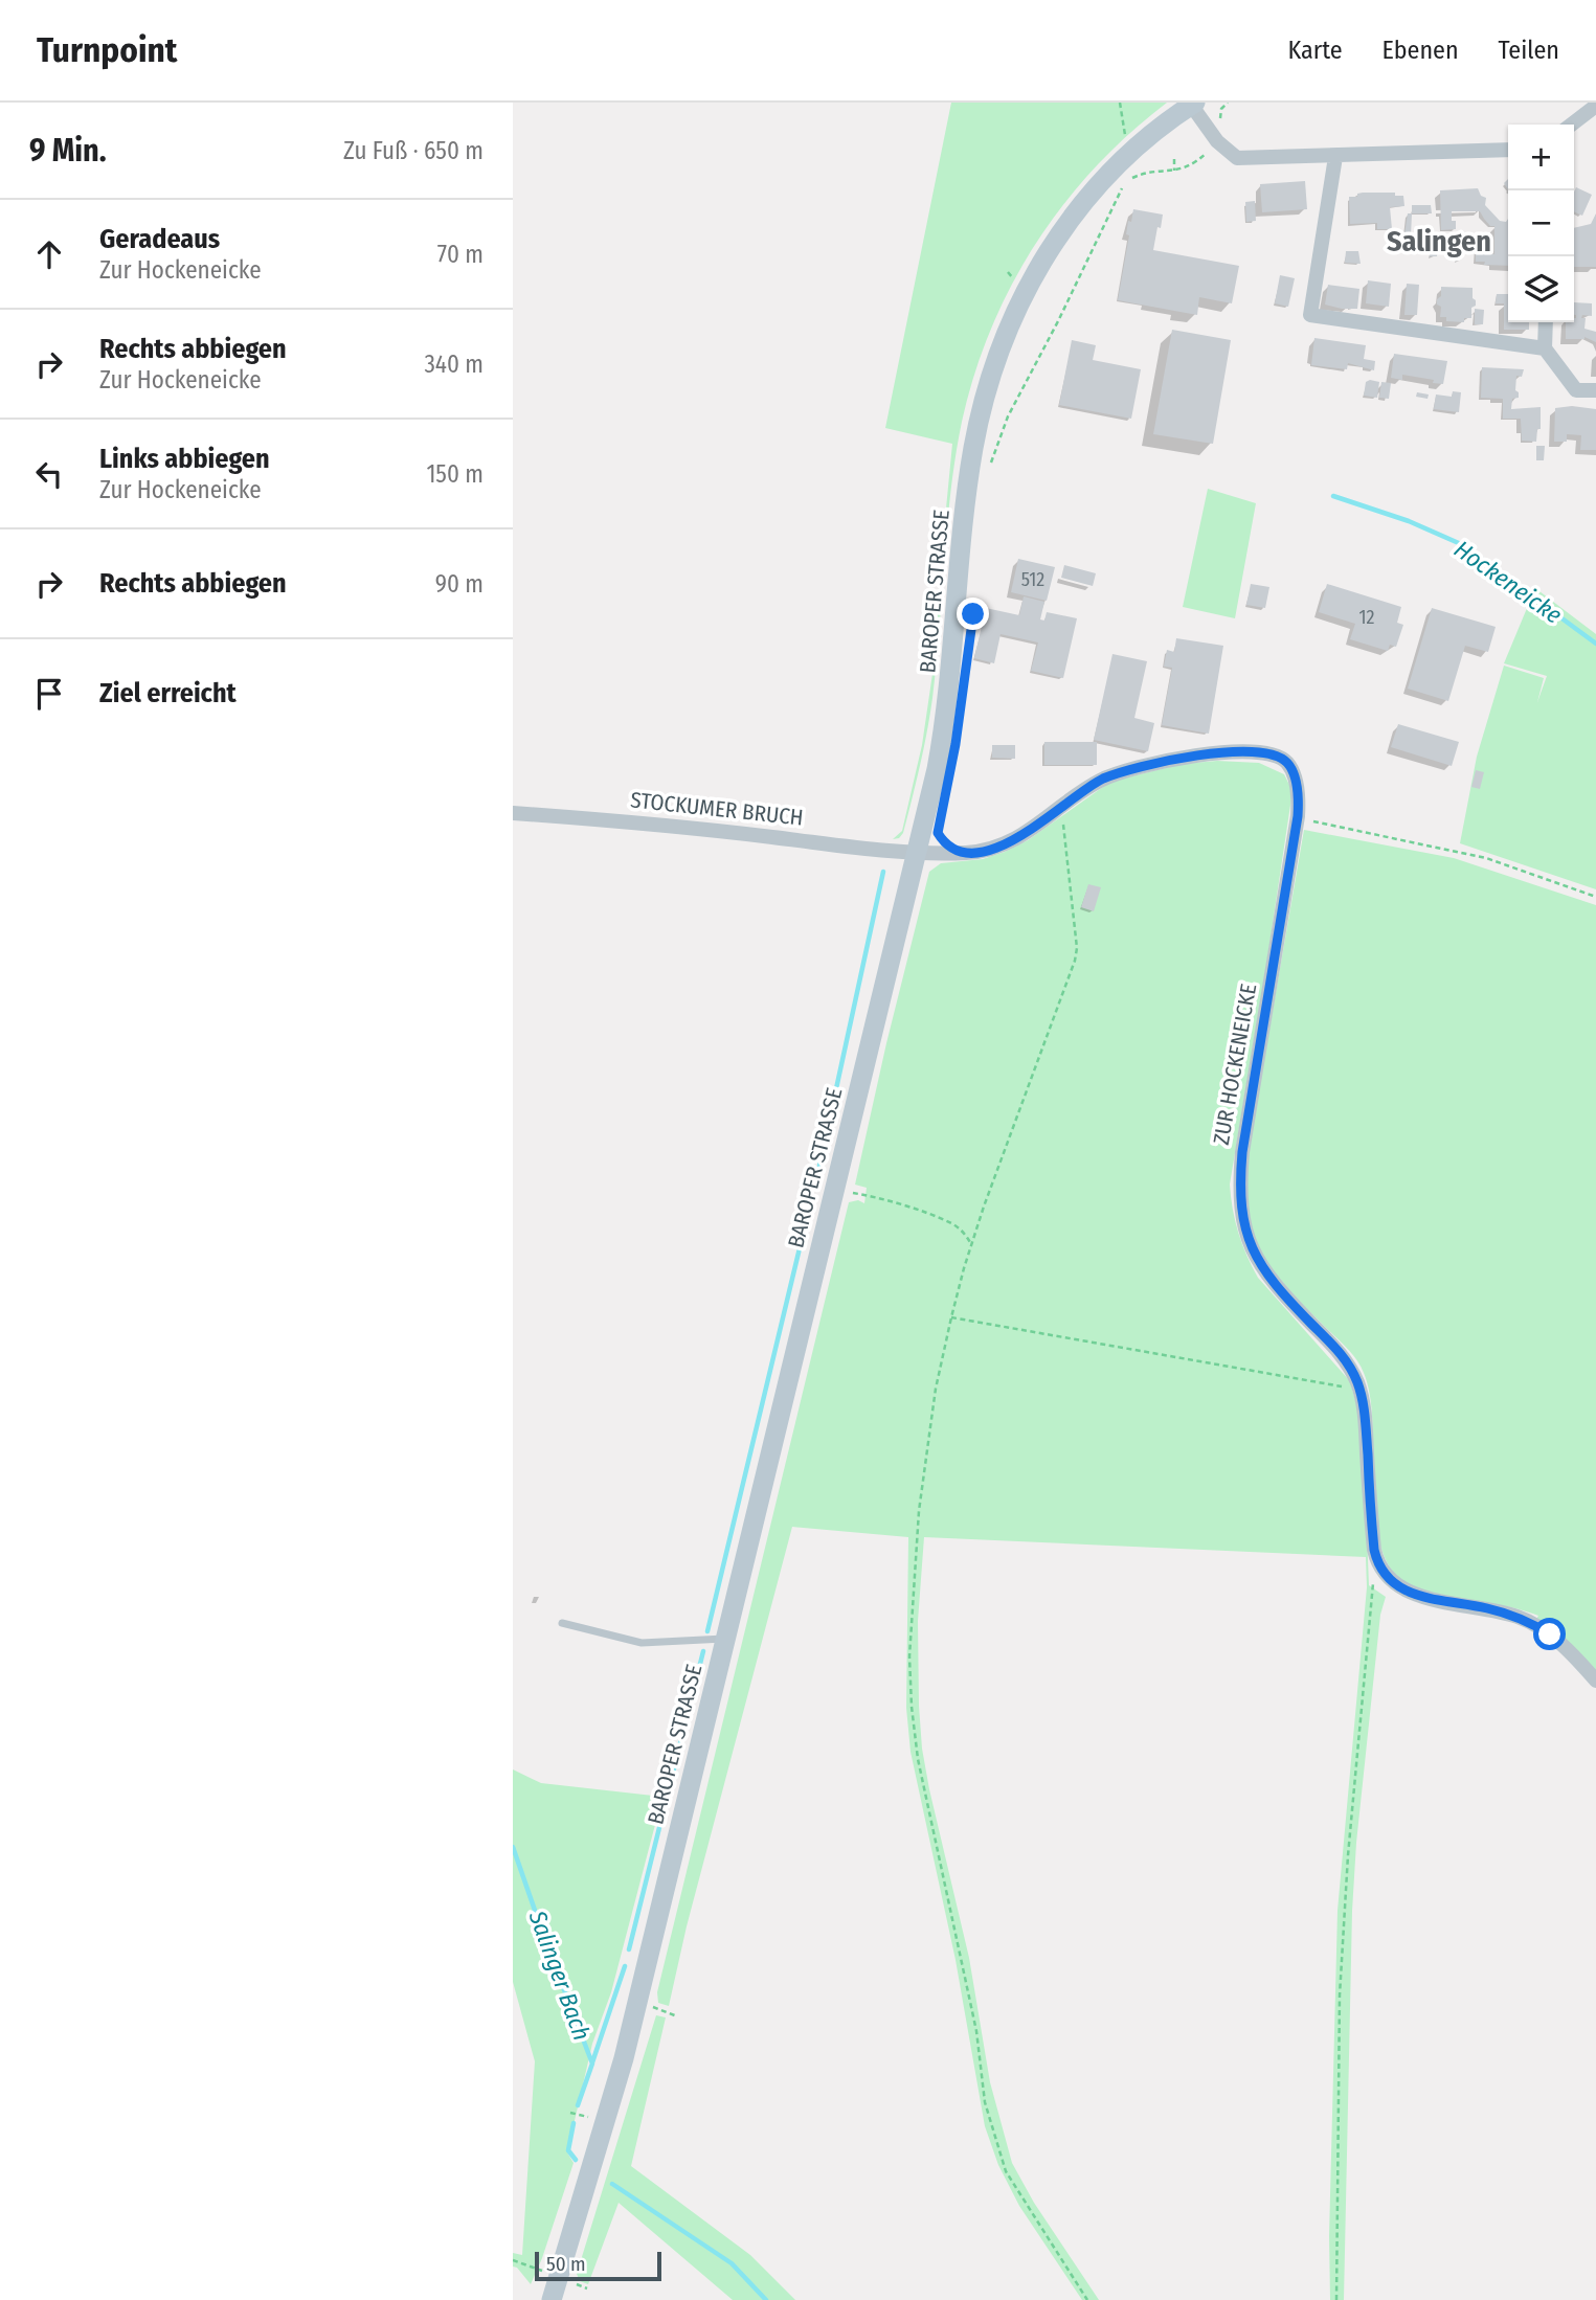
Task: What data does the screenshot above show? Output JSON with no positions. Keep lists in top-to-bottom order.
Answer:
{
  "streets": {
    "main road": ["BAROPER STRASSE"],
    "street": ["STOCKUMER BRUCH", "ZUR HOCKENEICKE"]
  },
  "crossings": [
    ["BAROPER STRASSE", "STOCKUMER BRUCH"],
    ["BAROPER STRASSE", "ZUR HOCKENEICKE"],
    ["STOCKUMER BRUCH", "ZUR HOCKENEICKE"]
  ],
  "districts": ["Salingen"],
  "water": ["Hockeneicke", "Salinger Bach"],
  "house_numbers": ["512", "12"],
  "scale_bar": "50 m",
  "page": {
    "header": "Turnpoint",
    "nav": ["Karte", "Ebenen", "Teilen"],
    "heading": ["9 Min.", "Zu Fuß · 650 m"],
    "map_buttons": ["+", "−"],
    "list": [
      ["Geradeaus", "Zur Hockeneicke", "70 m"],
      ["Rechts abbiegen", "Zur Hockeneicke", "340 m"],
      ["Links abbiegen", "Zur Hockeneicke", "150 m"],
      ["Rechts abbiegen", "90 m"],
      "Ziel erreicht"
    ],
    "scale": "50 m"
  }
}
